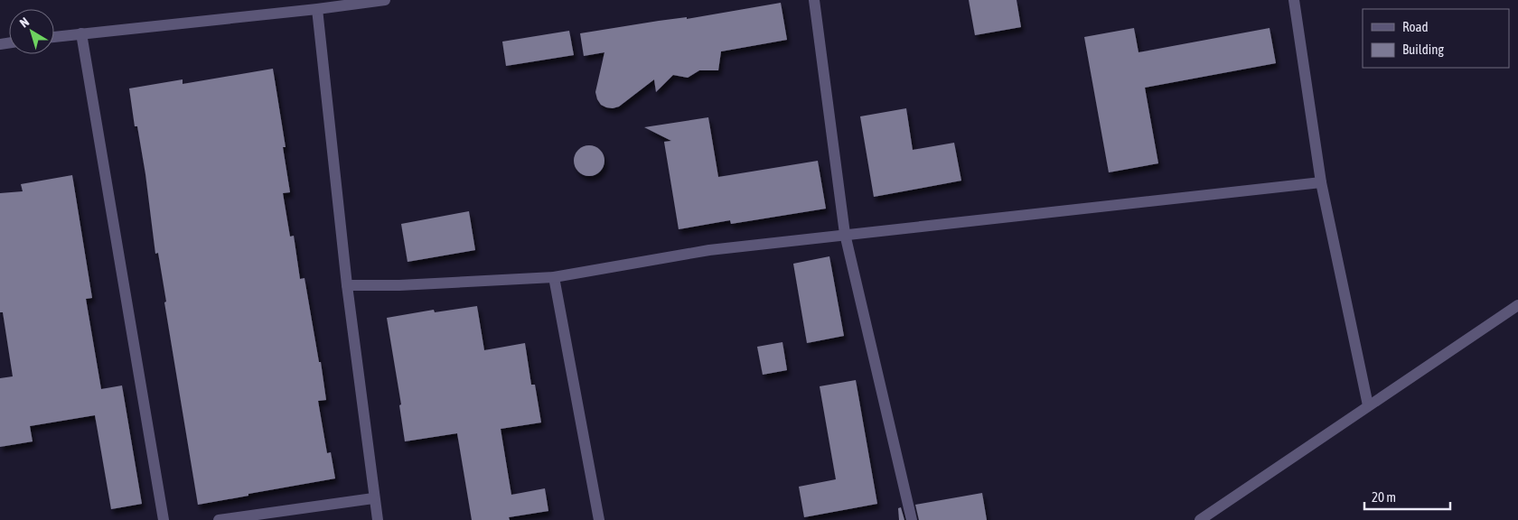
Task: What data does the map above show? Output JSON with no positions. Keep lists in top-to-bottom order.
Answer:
{
  "legend": ["Road", "Building"],
  "scale_bar": "20 m",
  "north": "top left"
}
